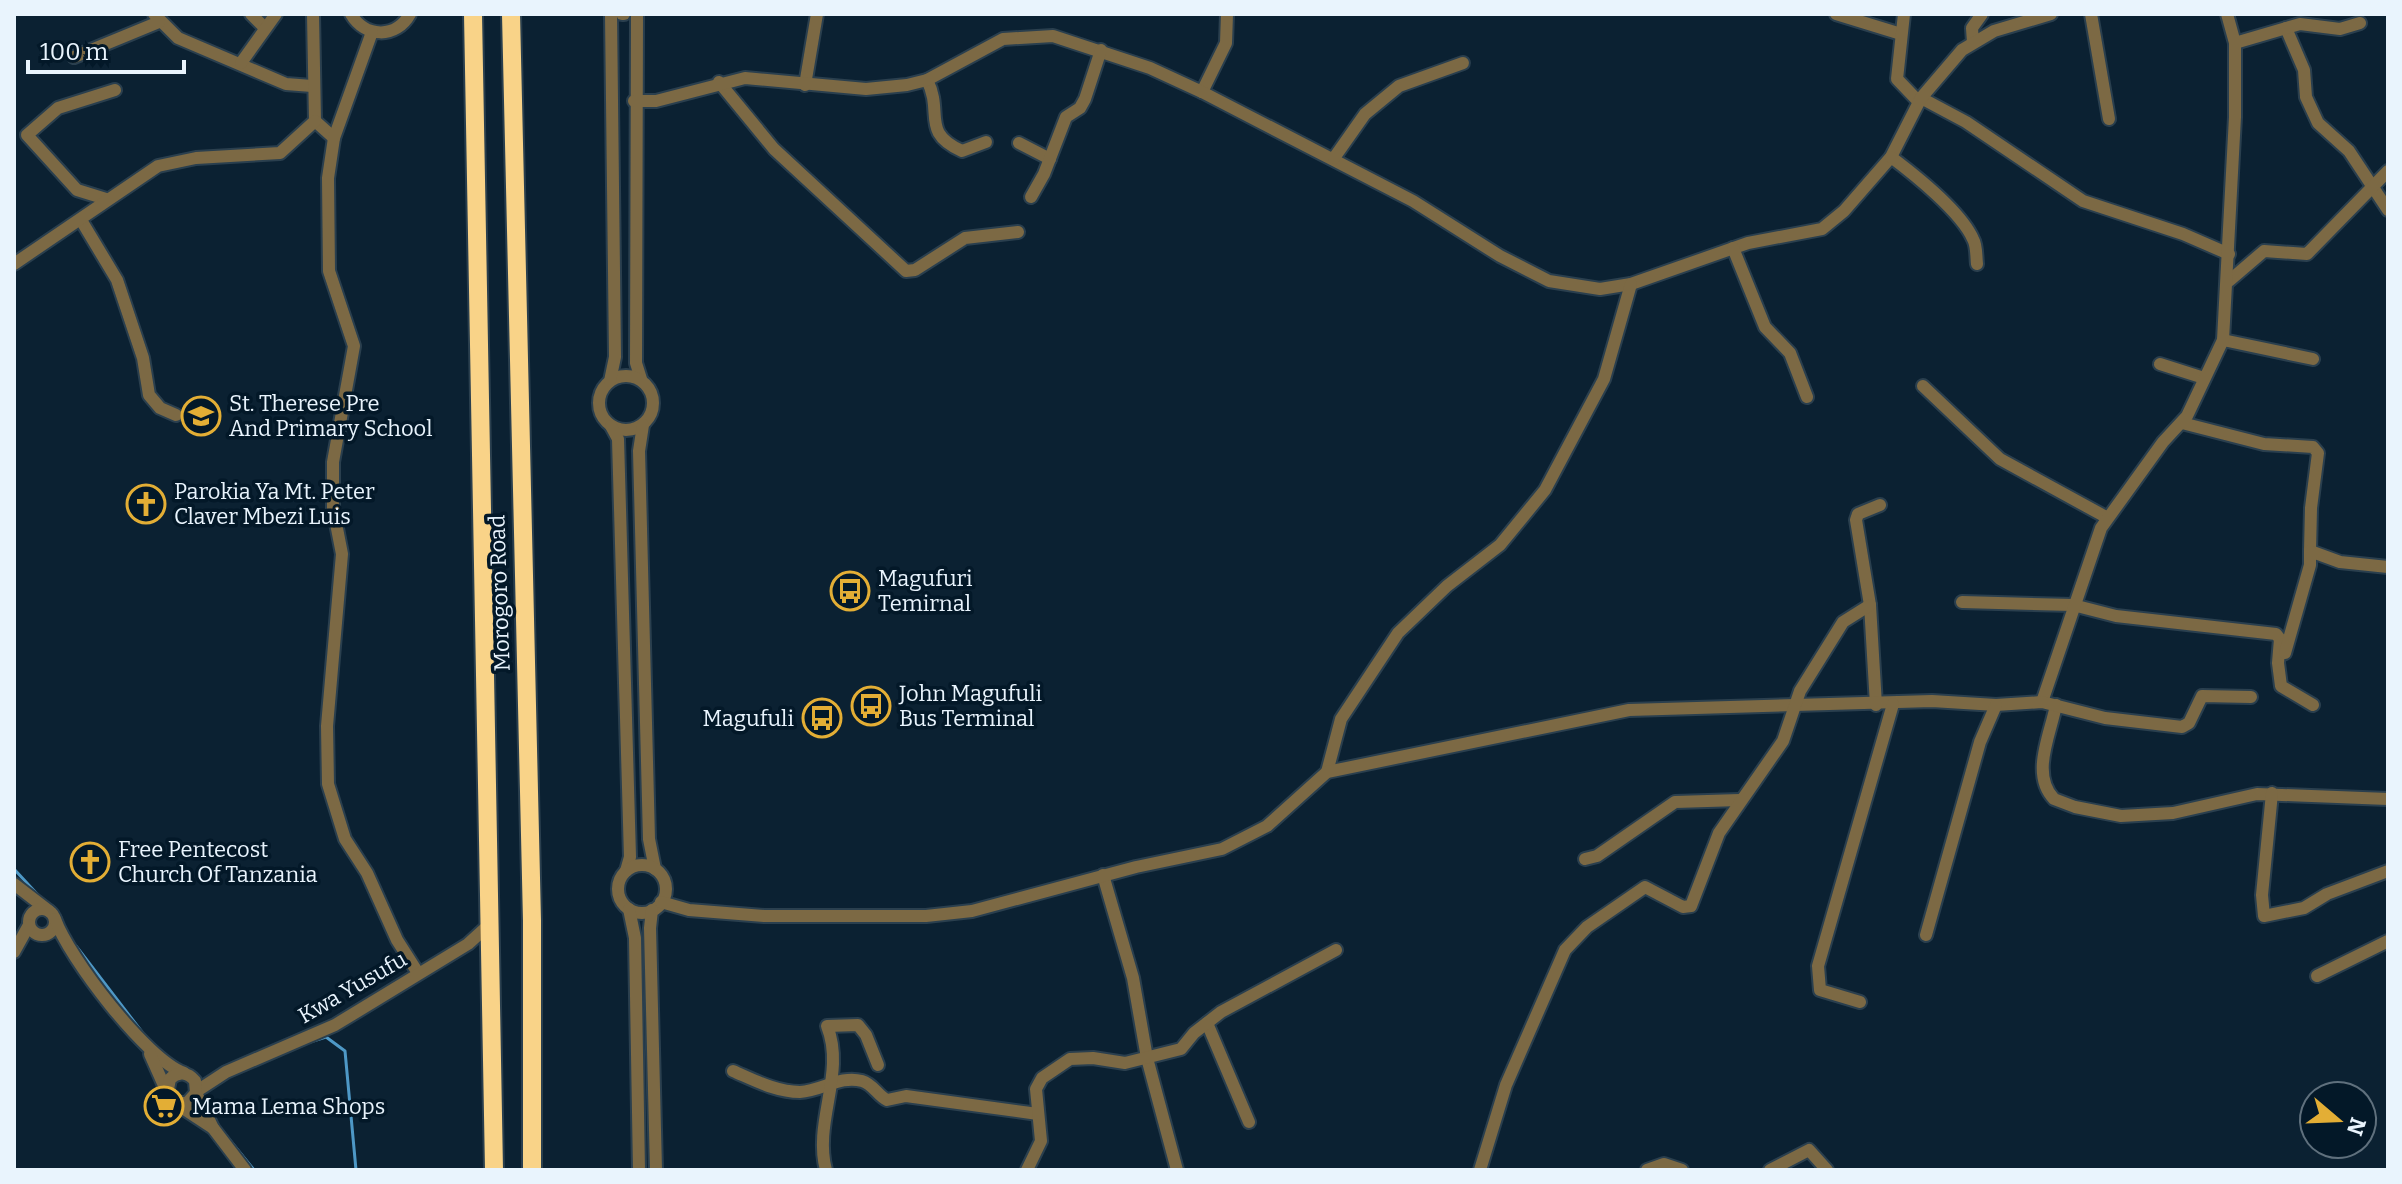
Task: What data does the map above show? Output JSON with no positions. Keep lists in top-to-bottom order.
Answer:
{
  "streets": {
    "highway": ["Morogoro Road"],
    "street": ["Kwa Yusufu"]
  },
  "crossings": [
    ["Morogoro Road", "Kwa Yusufu"]
  ],
  "places": {
    "school or university": ["St. Therese Pre And Primary School"],
    "church": ["Parokia Ya Mt. Peter Claver Mbezi Luis", "Free Pentecost Church Of Tanzania"],
    "bus stop": ["Magufuri Temirnal", "John Magufuli Bus Terminal", "Magufuli"],
    "supermarket": ["Mama Lema Shops"]
  },
  "scale_bar": "100 m",
  "north": "right"
}
